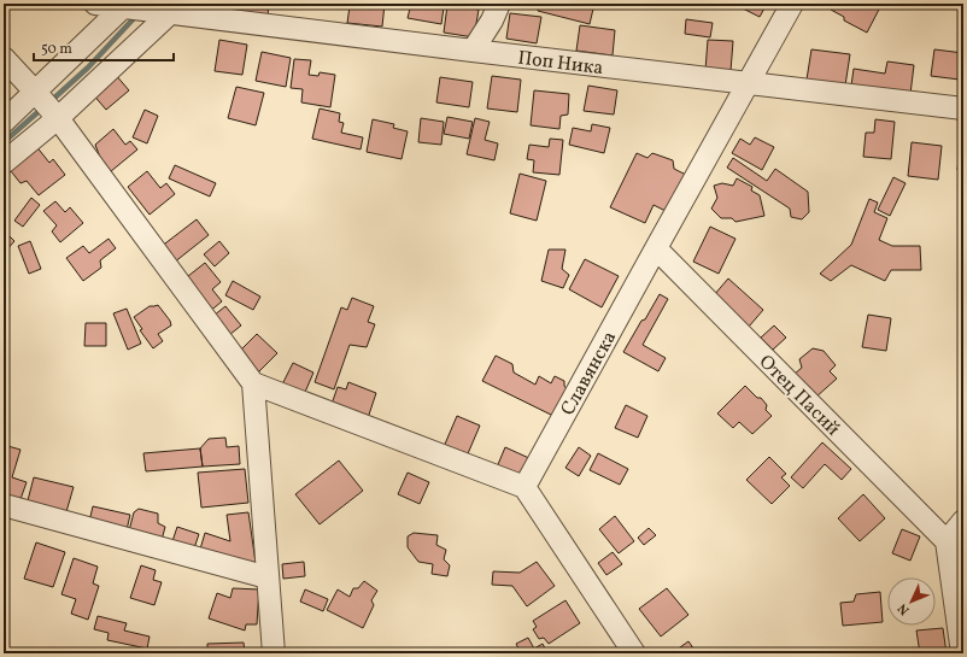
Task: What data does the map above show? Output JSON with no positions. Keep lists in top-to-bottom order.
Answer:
{
  "streets": {
    "street": ["Поп Ника", "Славянска", "Отец Пасий"]
  },
  "crossings": [
    ["Поп Ника", "Славянска"],
    ["Славянска", "Отец Пасий"]
  ],
  "scale_bar": "50 m",
  "north": "bottom left"
}
